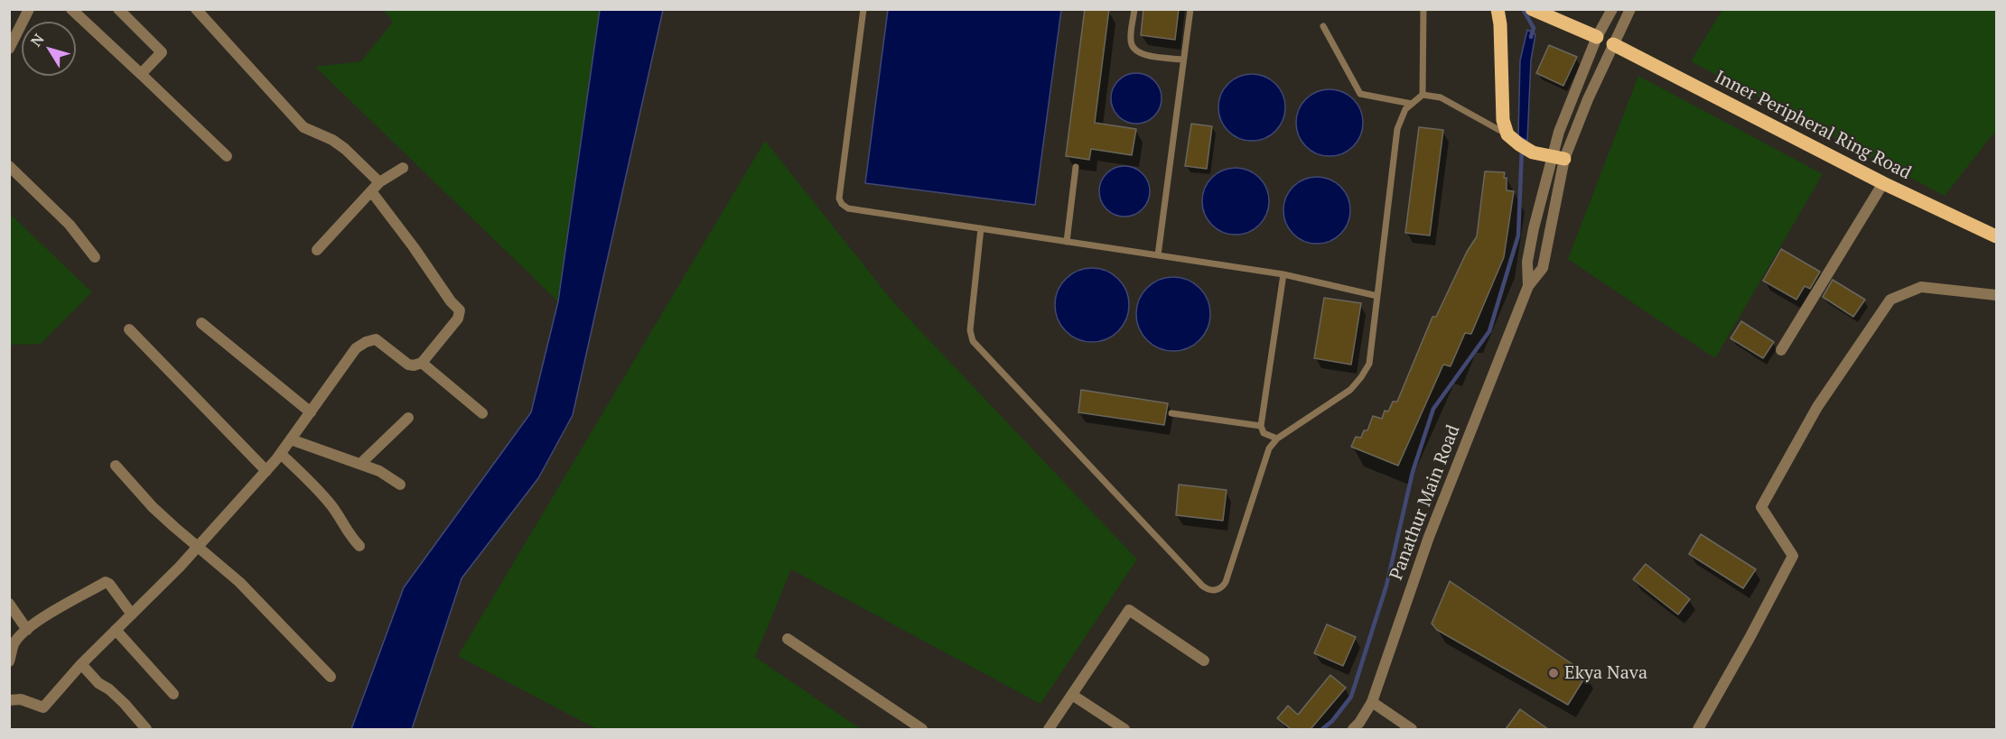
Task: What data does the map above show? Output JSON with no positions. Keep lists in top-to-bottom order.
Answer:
{
  "streets": {
    "main road": ["Inner Peripheral Ring Road"],
    "street": ["Panathur Main Road"]
  },
  "crossings": [
    ["Inner Peripheral Ring Road", "Panathur Main Road"]
  ],
  "places": ["Ekya Nava"],
  "north": "top left"
}
